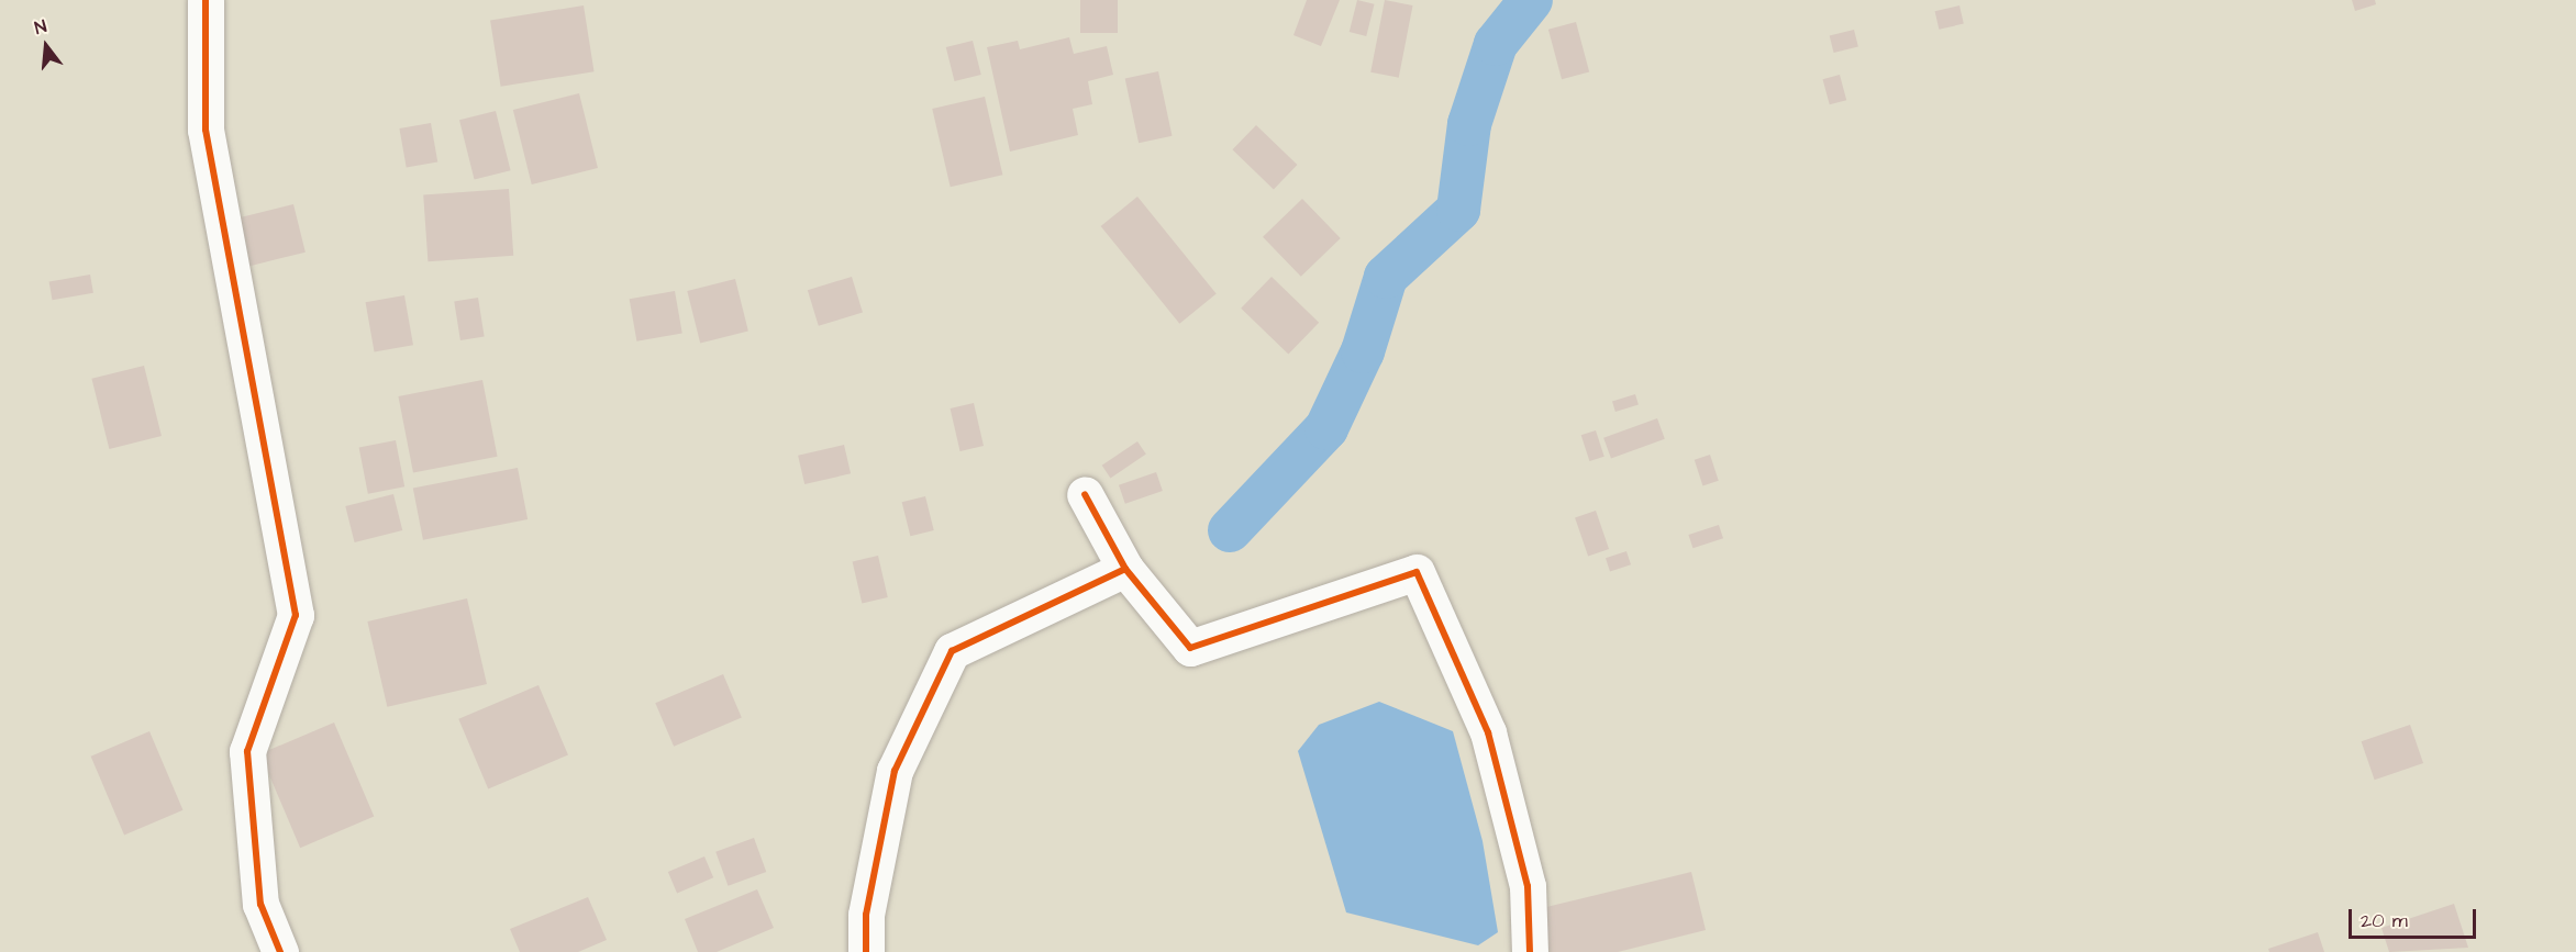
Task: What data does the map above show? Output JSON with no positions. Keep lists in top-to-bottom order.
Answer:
{
  "scale_bar": "20 m",
  "north": "top"
}
